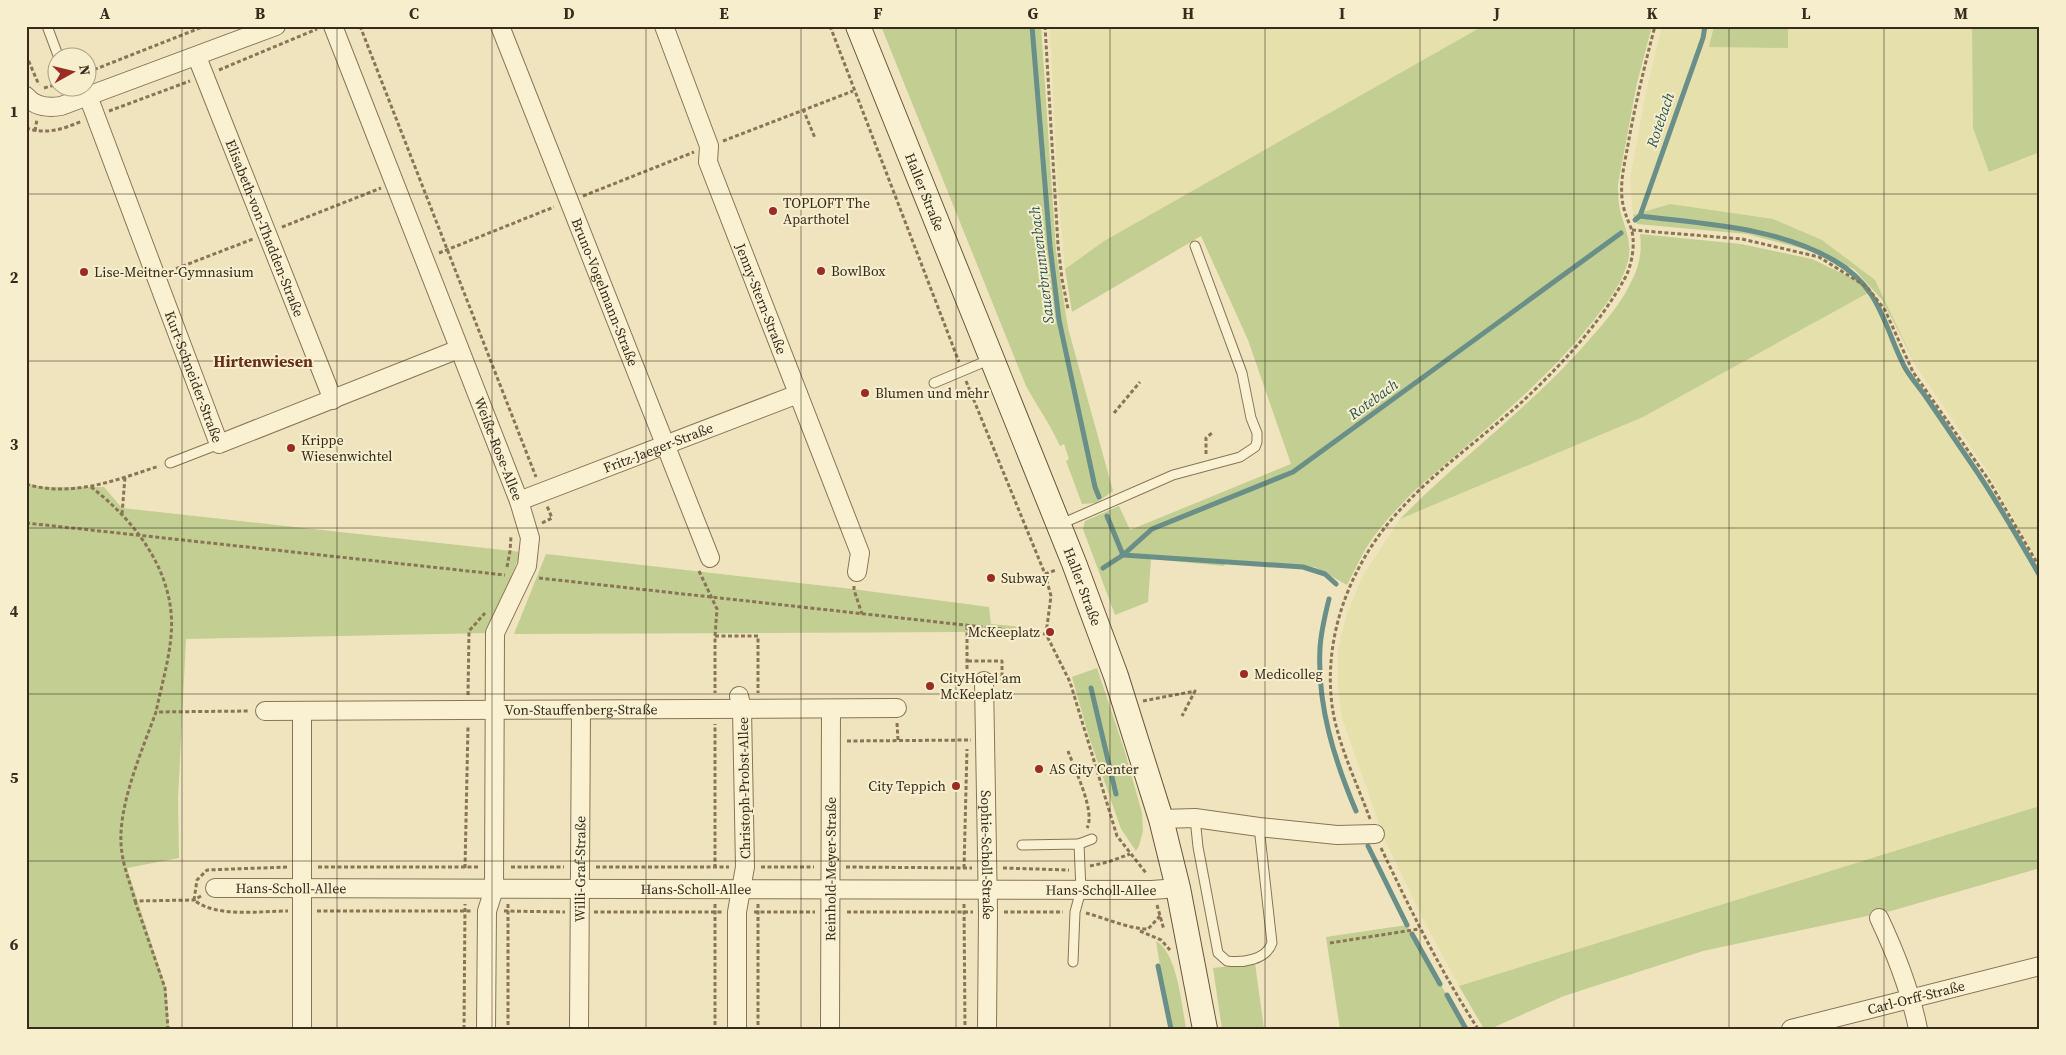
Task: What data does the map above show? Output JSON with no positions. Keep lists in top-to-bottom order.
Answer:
{
  "streets": {
    "main road": ["Haller Straße"],
    "street": [
      "Elisabeth-von-Thadden-Straße",
      "Bruno-Vogelmann-Straße",
      "Jenny-Stern-Straße",
      "Kurt-Schneider-Straße",
      "Weiße-Rose-Allee",
      "Fritz-Jaeger-Straße",
      "Von-Stauffenberg-Straße",
      "Christoph-Probst-Allee",
      "Sophie-Scholl-Straße",
      "Willi-Graf-Straße",
      "Reinhold-Meyer-Straße",
      "Hans-Scholl-Allee",
      "Carl-Orff-Straße"
    ]
  },
  "crossings": [
    ["Haller Straße", "Hans-Scholl-Allee"],
    ["Elisabeth-von-Thadden-Straße", "Kurt-Schneider-Straße"],
    ["Bruno-Vogelmann-Straße", "Fritz-Jaeger-Straße"],
    ["Jenny-Stern-Straße", "Fritz-Jaeger-Straße"],
    ["Kurt-Schneider-Straße", "Weiße-Rose-Allee"],
    ["Weiße-Rose-Allee", "Fritz-Jaeger-Straße"],
    ["Weiße-Rose-Allee", "Von-Stauffenberg-Straße"],
    ["Weiße-Rose-Allee", "Hans-Scholl-Allee"],
    ["Von-Stauffenberg-Straße", "Christoph-Probst-Allee"],
    ["Von-Stauffenberg-Straße", "Willi-Graf-Straße"],
    ["Von-Stauffenberg-Straße", "Reinhold-Meyer-Straße"],
    ["Christoph-Probst-Allee", "Hans-Scholl-Allee"],
    ["Sophie-Scholl-Straße", "Hans-Scholl-Allee"],
    ["Willi-Graf-Straße", "Hans-Scholl-Allee"],
    ["Reinhold-Meyer-Straße", "Hans-Scholl-Allee"]
  ],
  "districts": ["Hirtenwiesen"],
  "water": ["Rotebach", "Sauerbrunnenbach"],
  "places": [
    "TOPLOFT The Aparthotel",
    "BowlBox",
    "Lise-Meitner-Gymnasium",
    "Blumen und mehr",
    "Krippe Wiesenwichtel",
    "Subway",
    "McKeeplatz",
    "Medicolleg",
    "CityHotel am McKeeplatz",
    "AS City Center",
    "City Teppich"
  ],
  "north": "right",
  "grid": {
    "columns": [
      "A",
      "B",
      "C",
      "D",
      "E",
      "F",
      "G",
      "H",
      "I",
      "J",
      "K",
      "L",
      "M"
    ],
    "rows": [
      "1",
      "2",
      "3",
      "4",
      "5",
      "6"
    ]
  }
}
